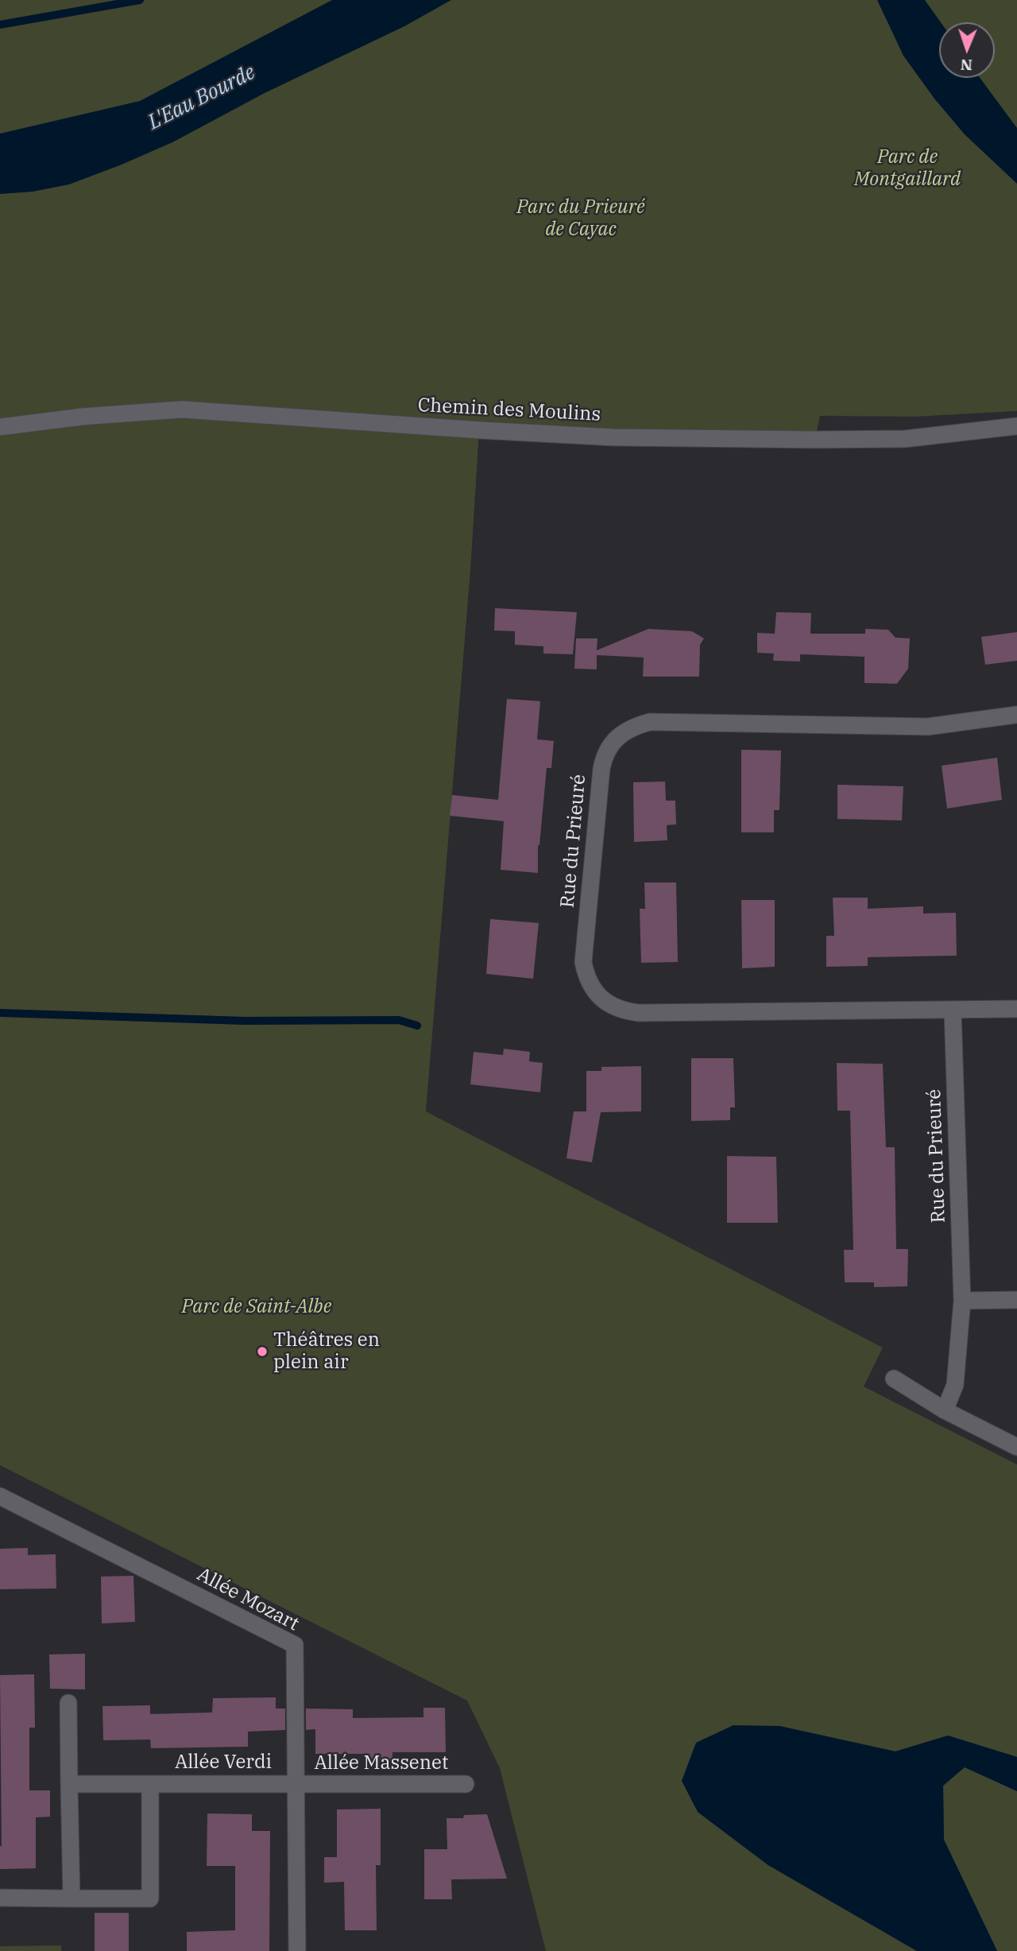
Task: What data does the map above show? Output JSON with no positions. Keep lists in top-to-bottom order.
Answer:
{
  "streets": {
    "street": [
      "Chemin des Moulins",
      "Rue du Prieuré",
      "Allée Mozart",
      "Allée Verdi",
      "Allée Massenet"
    ]
  },
  "crossings": [
    ["Allée Mozart", "Allée Verdi"],
    ["Allée Mozart", "Allée Massenet"],
    ["Allée Verdi", "Allée Massenet"]
  ],
  "water": ["L'Eau Bourde"],
  "parks": ["Parc de Montgaillard", "Parc du Prieuré de Cayac", "Parc de Saint-Albe"],
  "places": ["Théâtres en plein air"],
  "north": "bottom"
}
